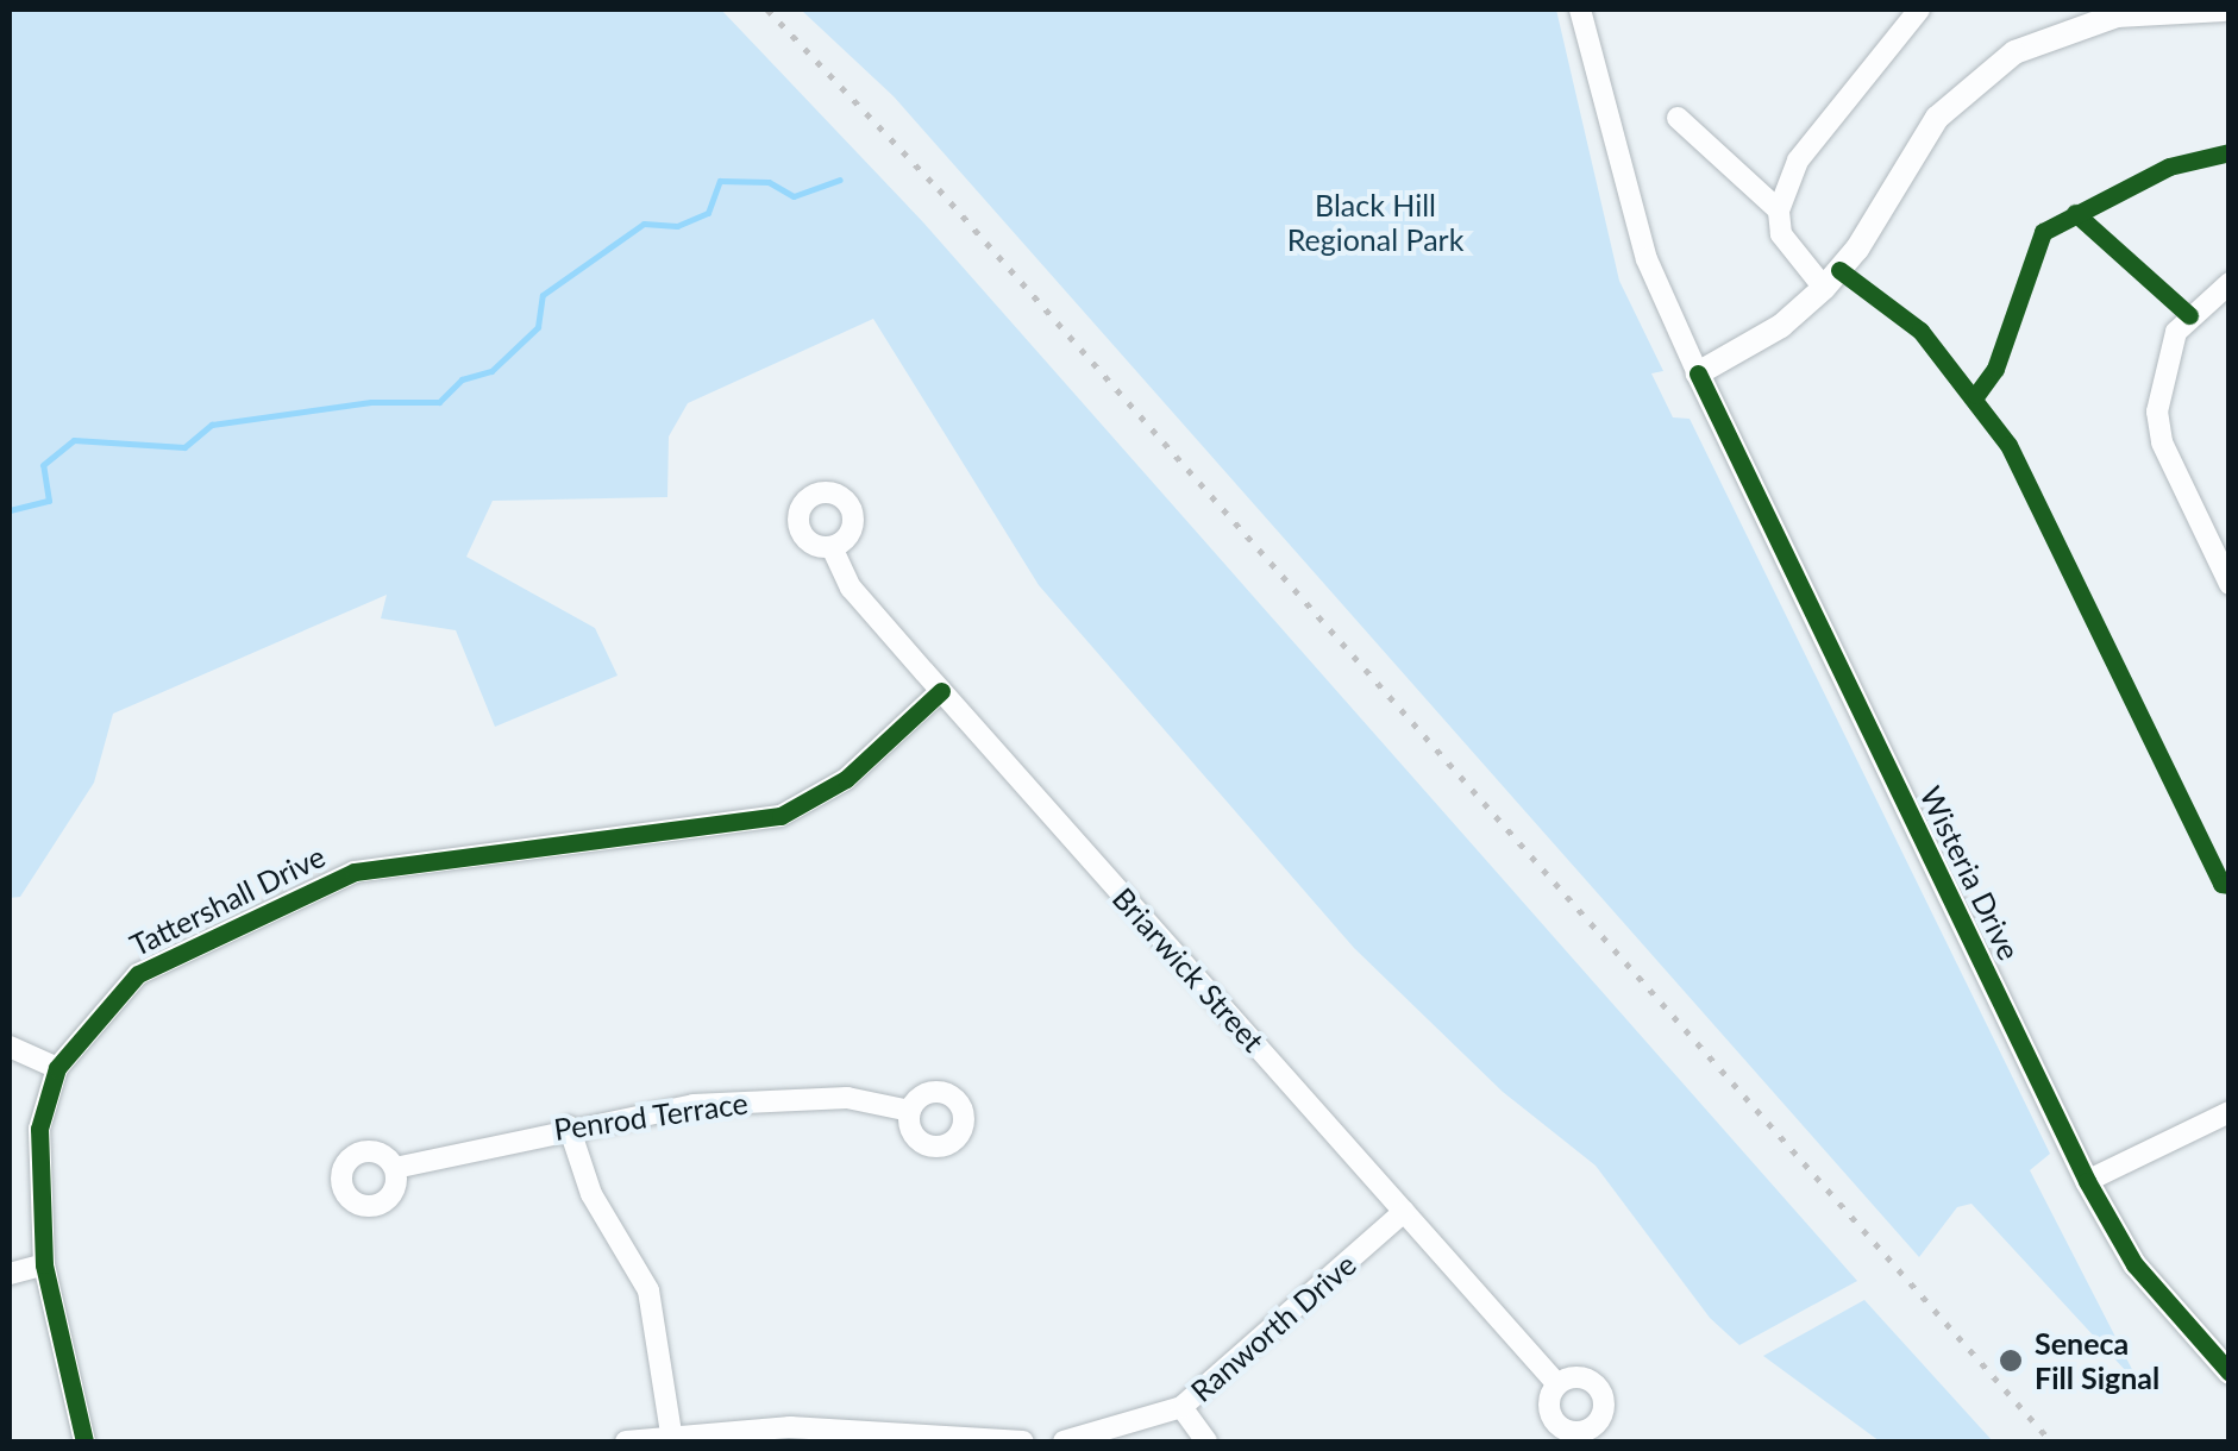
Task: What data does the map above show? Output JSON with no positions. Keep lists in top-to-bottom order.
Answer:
{
  "streets": {
    "street": [
      "Wisteria Drive",
      "Tattershall Drive",
      "Briarwick Street",
      "Penrod Terrace",
      "Ranworth Drive"
    ]
  },
  "crossings": [
    ["Tattershall Drive", "Briarwick Street"],
    ["Briarwick Street", "Ranworth Drive"]
  ],
  "parks": ["Black Hill Regional Park"],
  "places": ["Seneca Fill Signal"]
}
